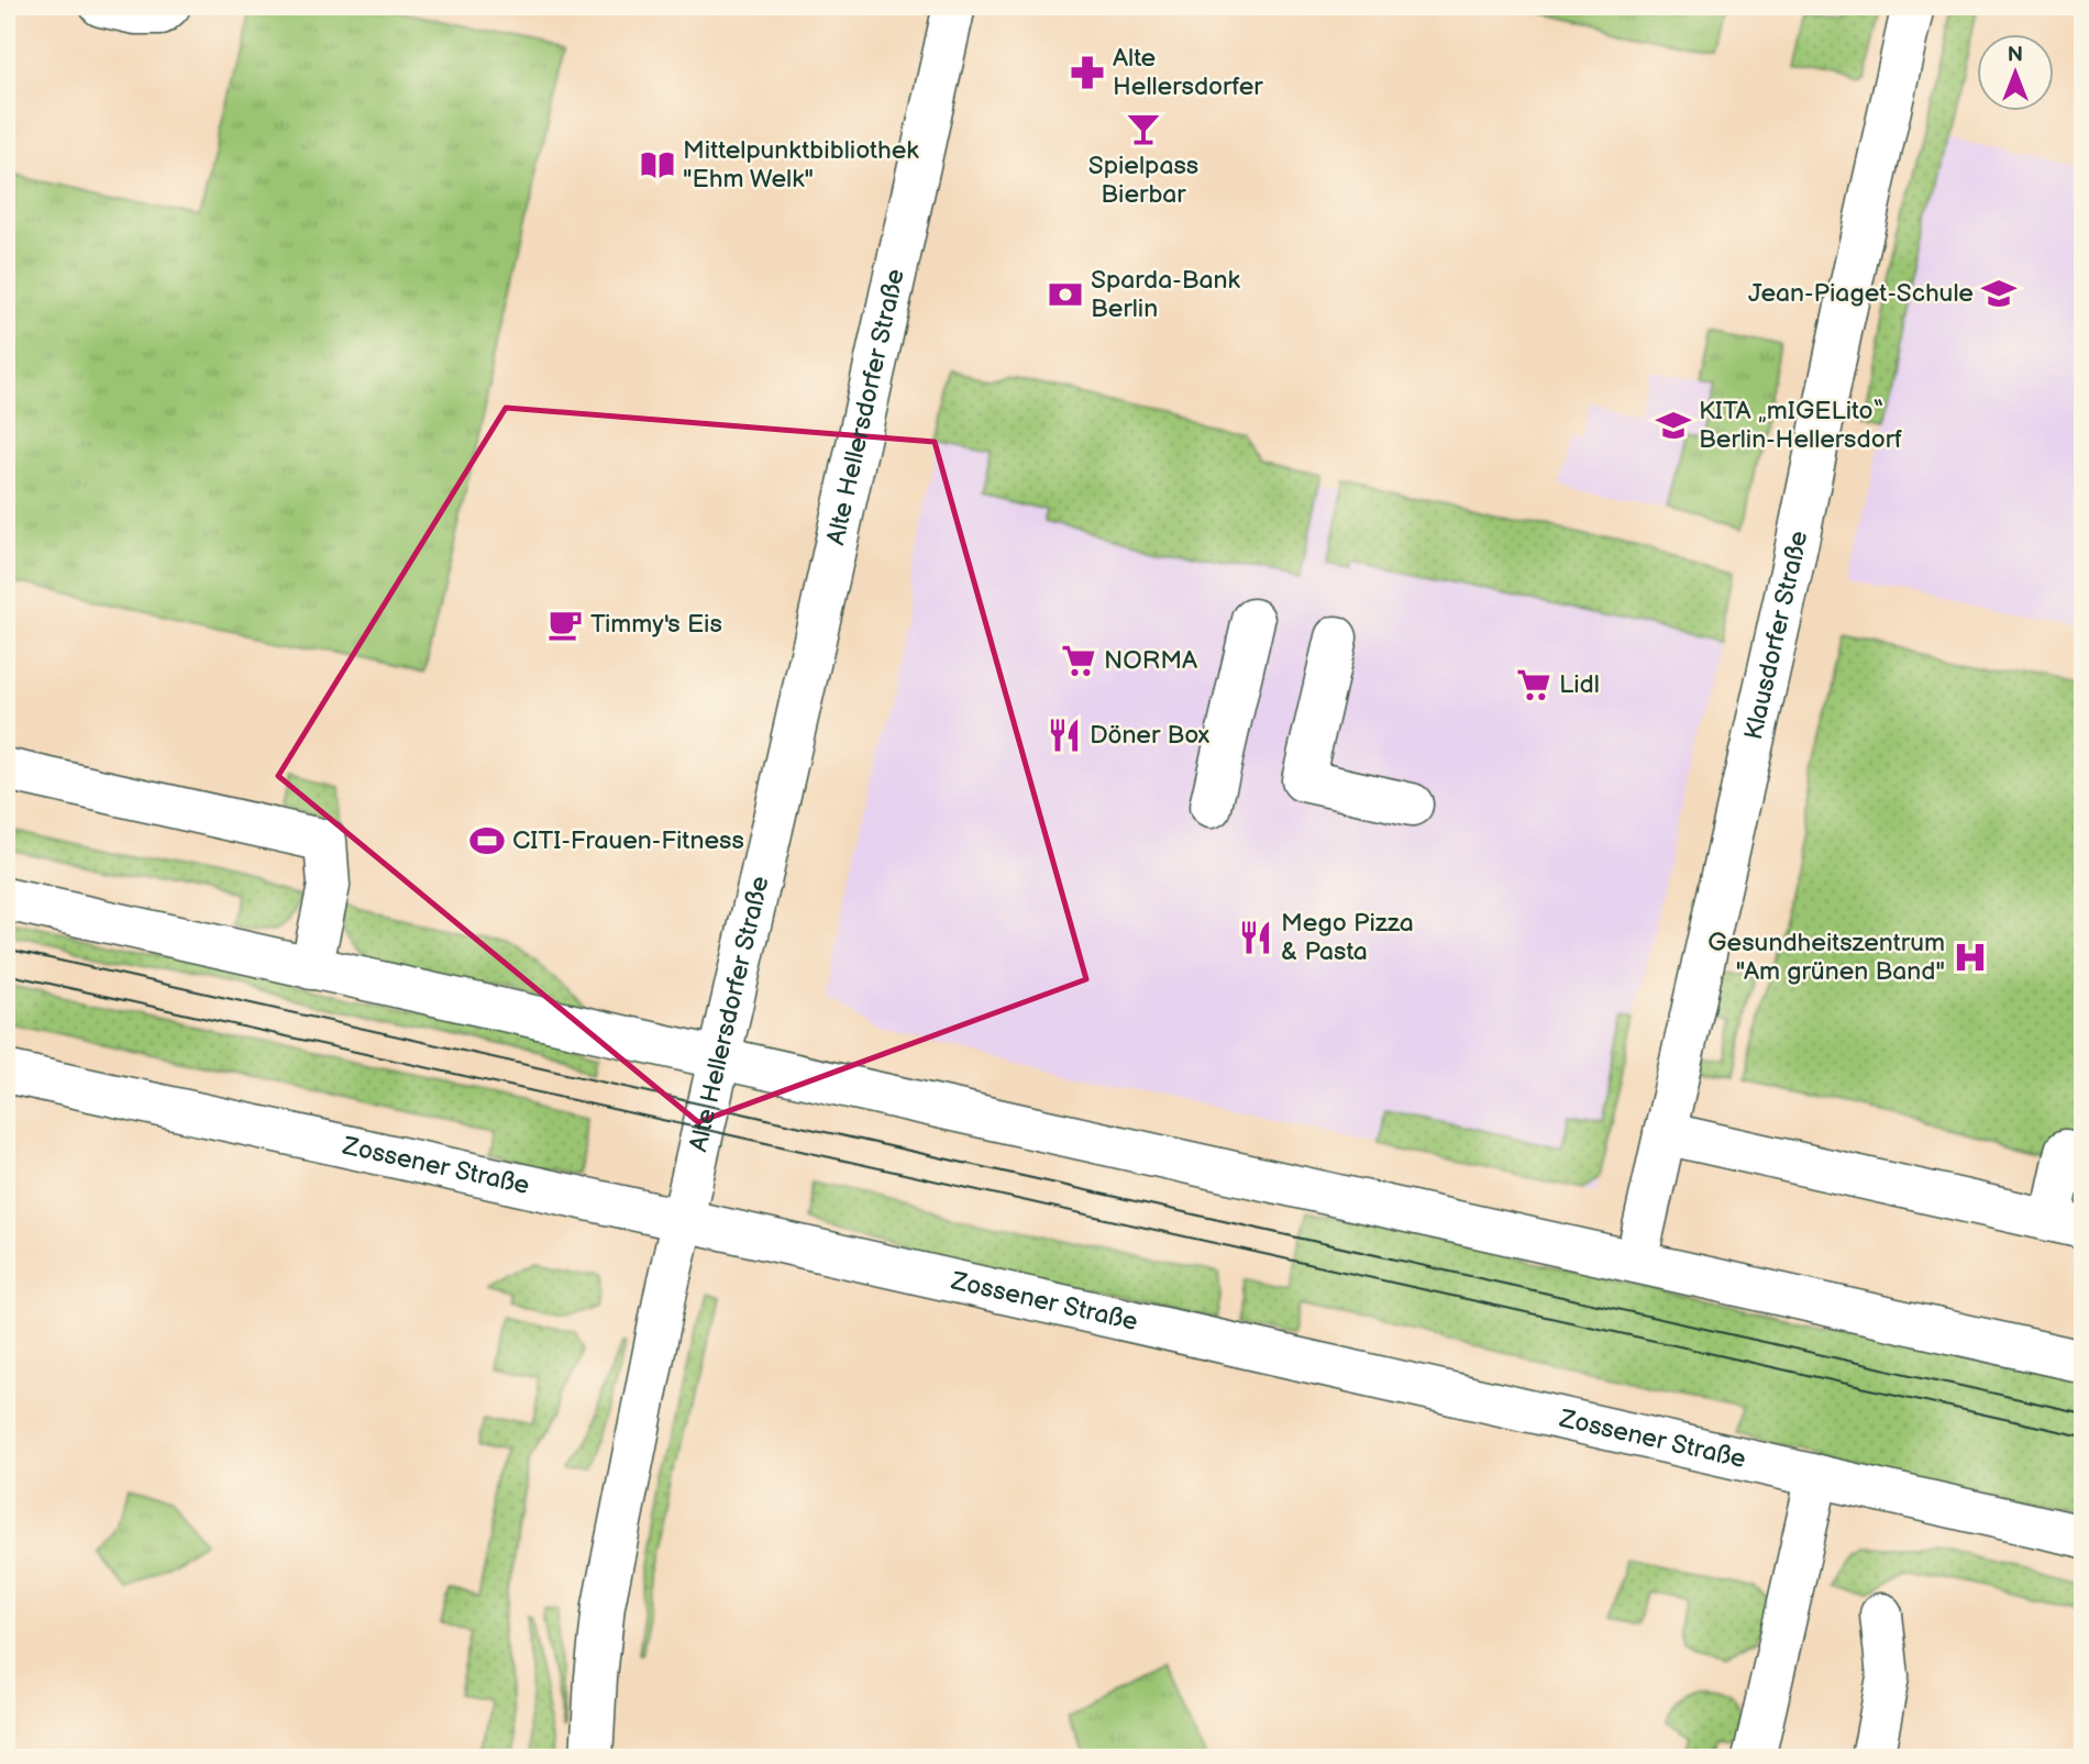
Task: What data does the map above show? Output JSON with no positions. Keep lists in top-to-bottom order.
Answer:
{
  "streets": {
    "street": ["Alte Hellersdorfer Straße", "Klausdorfer Straße", "Zossener Straße"]
  },
  "crossings": [
    ["Alte Hellersdorfer Straße", "Zossener Straße"]
  ],
  "places": {
    "pharmacy": ["Alte Hellersdorfer"],
    "bar": ["Spielpass Bierbar"],
    "library": ["Mittelpunktbibliothek \"Ehm Welk\""],
    "school or university": ["Jean-Piaget-Schule", "KITA „mIGELito“ Berlin-Hellersdorf"],
    "bank": ["Sparda-Bank Berlin"],
    "cafe": ["Timmy's Eis"],
    "supermarket": ["NORMA", "Lidl"],
    "restaurant": ["Döner Box", "Mego Pizza & Pasta"],
    "sports": ["CITI-Frauen-Fitness"],
    "hospital": ["Gesundheitszentrum \"Am grünen Band\""]
  },
  "north": "top"
}
